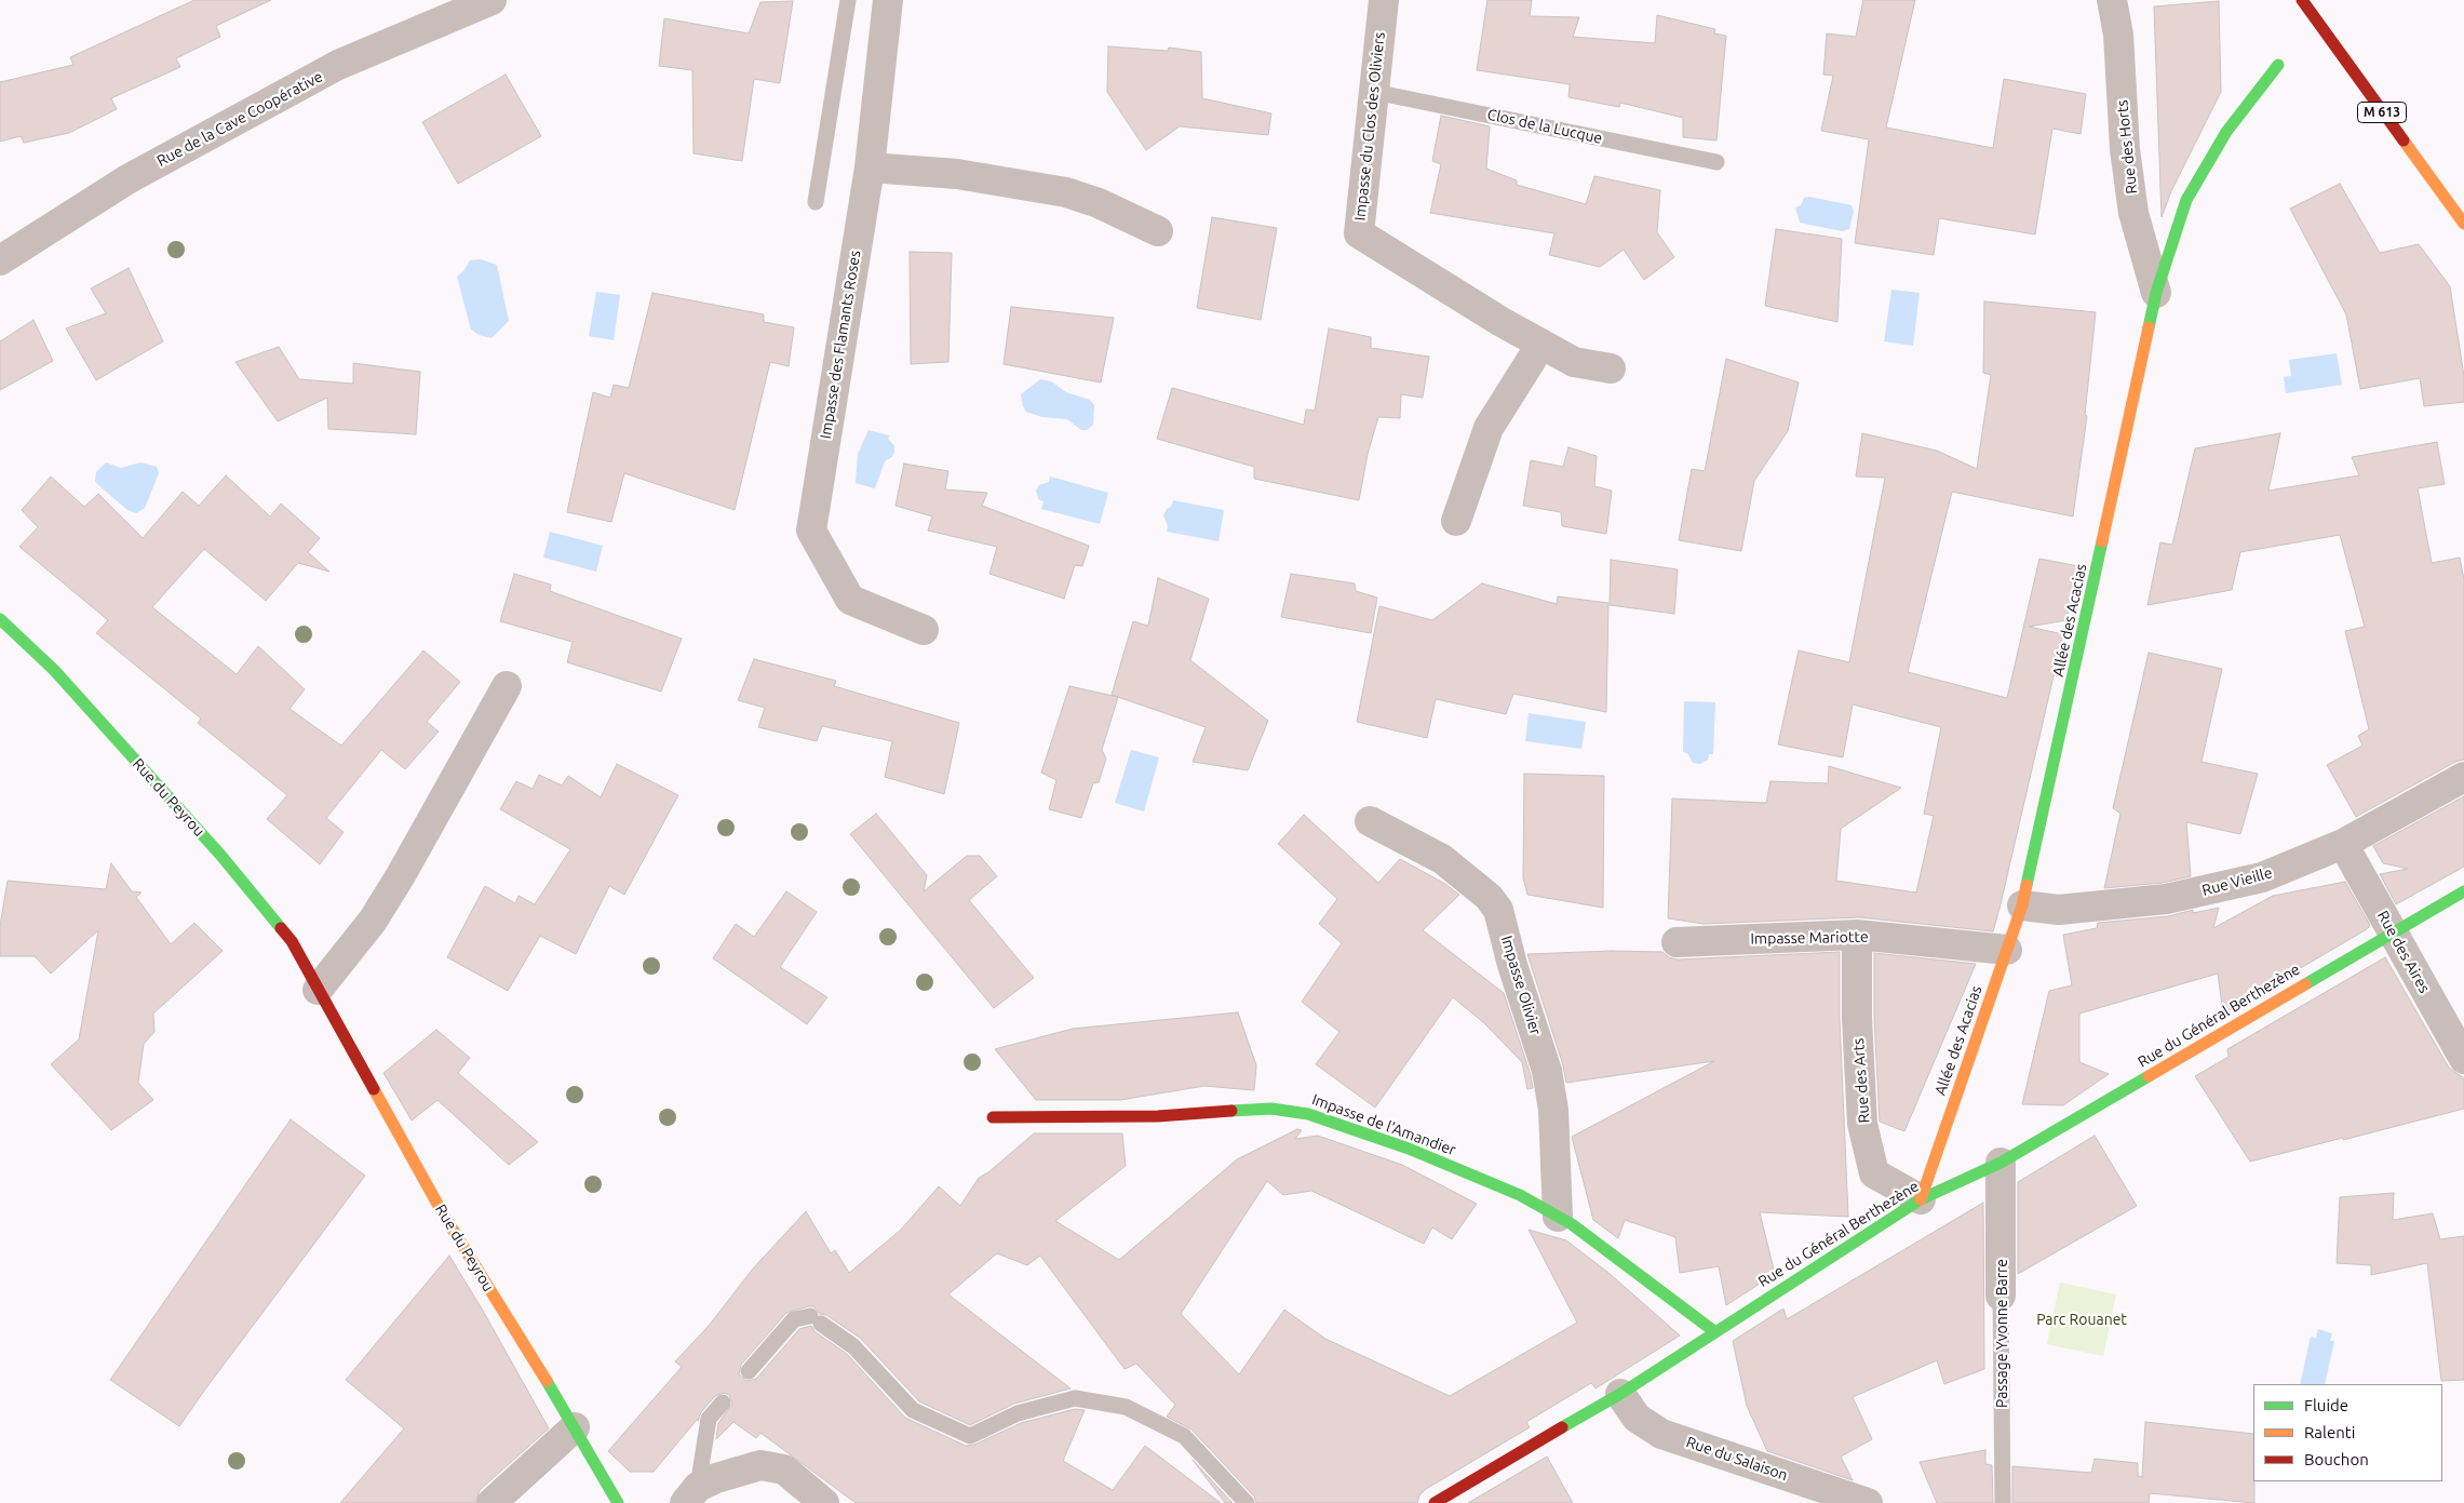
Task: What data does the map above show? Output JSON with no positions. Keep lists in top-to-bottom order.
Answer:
{
  "streets": {
    "street": [
      "M 613",
      "Rue de la Cave Coopérative",
      "Impasse du Clos des Oliviers",
      "Rue des Horts",
      "Impasse des Flamants Roses",
      "Allée des Acacias",
      "Rue du Peyrou",
      "Rue Vieille",
      "Impasse Mariotte",
      "Rue des Aires",
      "Impasse Olivier",
      "Rue du Général Berthezène",
      "Rue des Arts",
      "Impasse de l'Amandier",
      "Passage Yvonne Barre",
      "Rue du Salaison"
    ],
    "lane": ["Clos de la Lucque"]
  },
  "crossings": [
    ["Impasse du Clos des Oliviers", "Clos de la Lucque"],
    ["Rue des Horts", "Allée des Acacias"],
    ["Allée des Acacias", "Rue Vieille"],
    ["Allée des Acacias", "Impasse Mariotte"],
    ["Allée des Acacias", "Rue du Général Berthezène"],
    ["Allée des Acacias", "Rue des Arts"],
    ["Rue Vieille", "Rue des Aires"],
    ["Impasse Mariotte", "Rue des Arts"],
    ["Rue des Aires", "Rue du Général Berthezène"],
    ["Impasse Olivier", "Impasse de l'Amandier"],
    ["Rue du Général Berthezène", "Rue des Arts"],
    ["Rue du Général Berthezène", "Impasse de l'Amandier"],
    ["Rue du Général Berthezène", "Passage Yvonne Barre"],
    ["Rue du Général Berthezène", "Rue du Salaison"]
  ],
  "parks": ["Parc Rouanet"],
  "legend": ["Fluide", "Ralenti", "Bouchon"]
}
